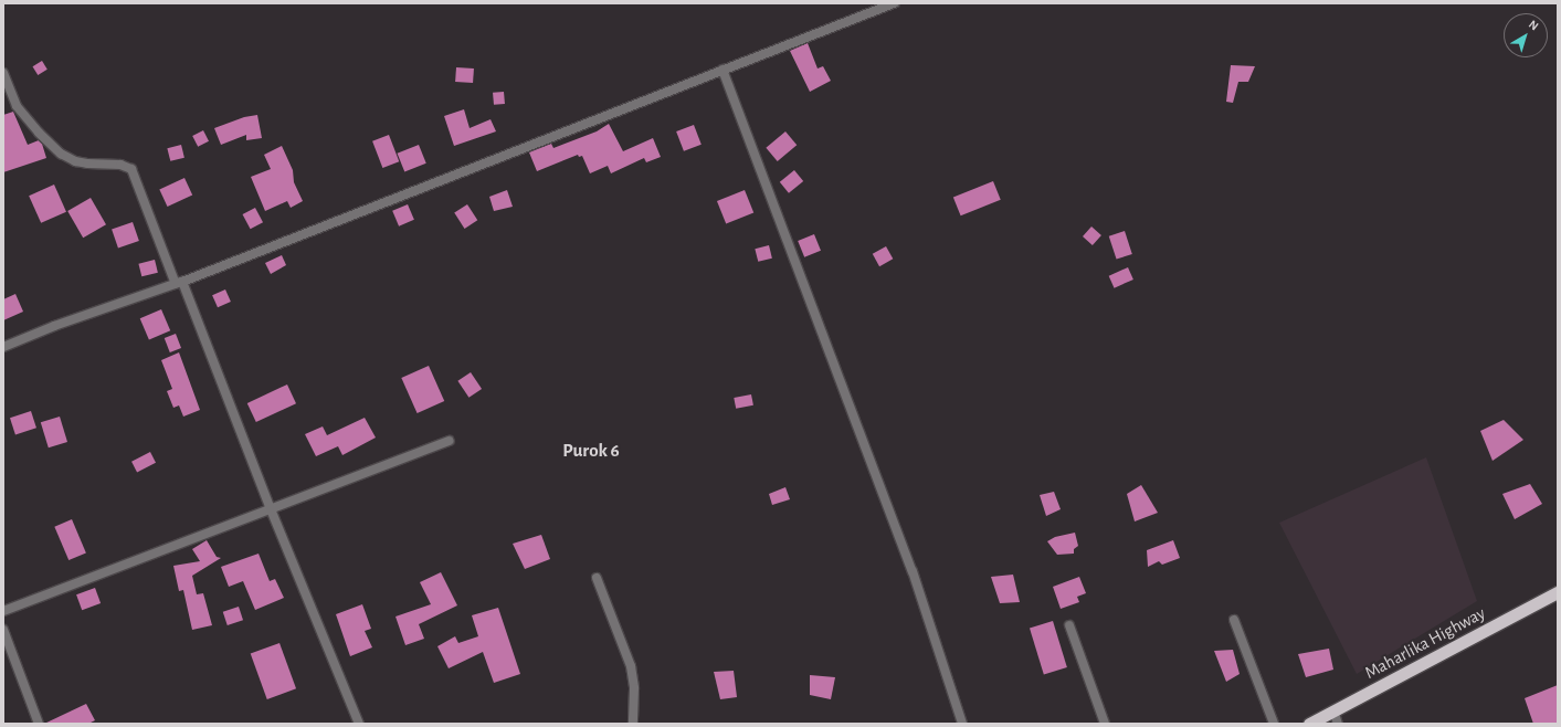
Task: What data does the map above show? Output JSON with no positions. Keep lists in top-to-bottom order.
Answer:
{
  "streets": {
    "highway": ["Maharlika Highway"]
  },
  "districts": ["Purok 6"],
  "north": "top right"
}
